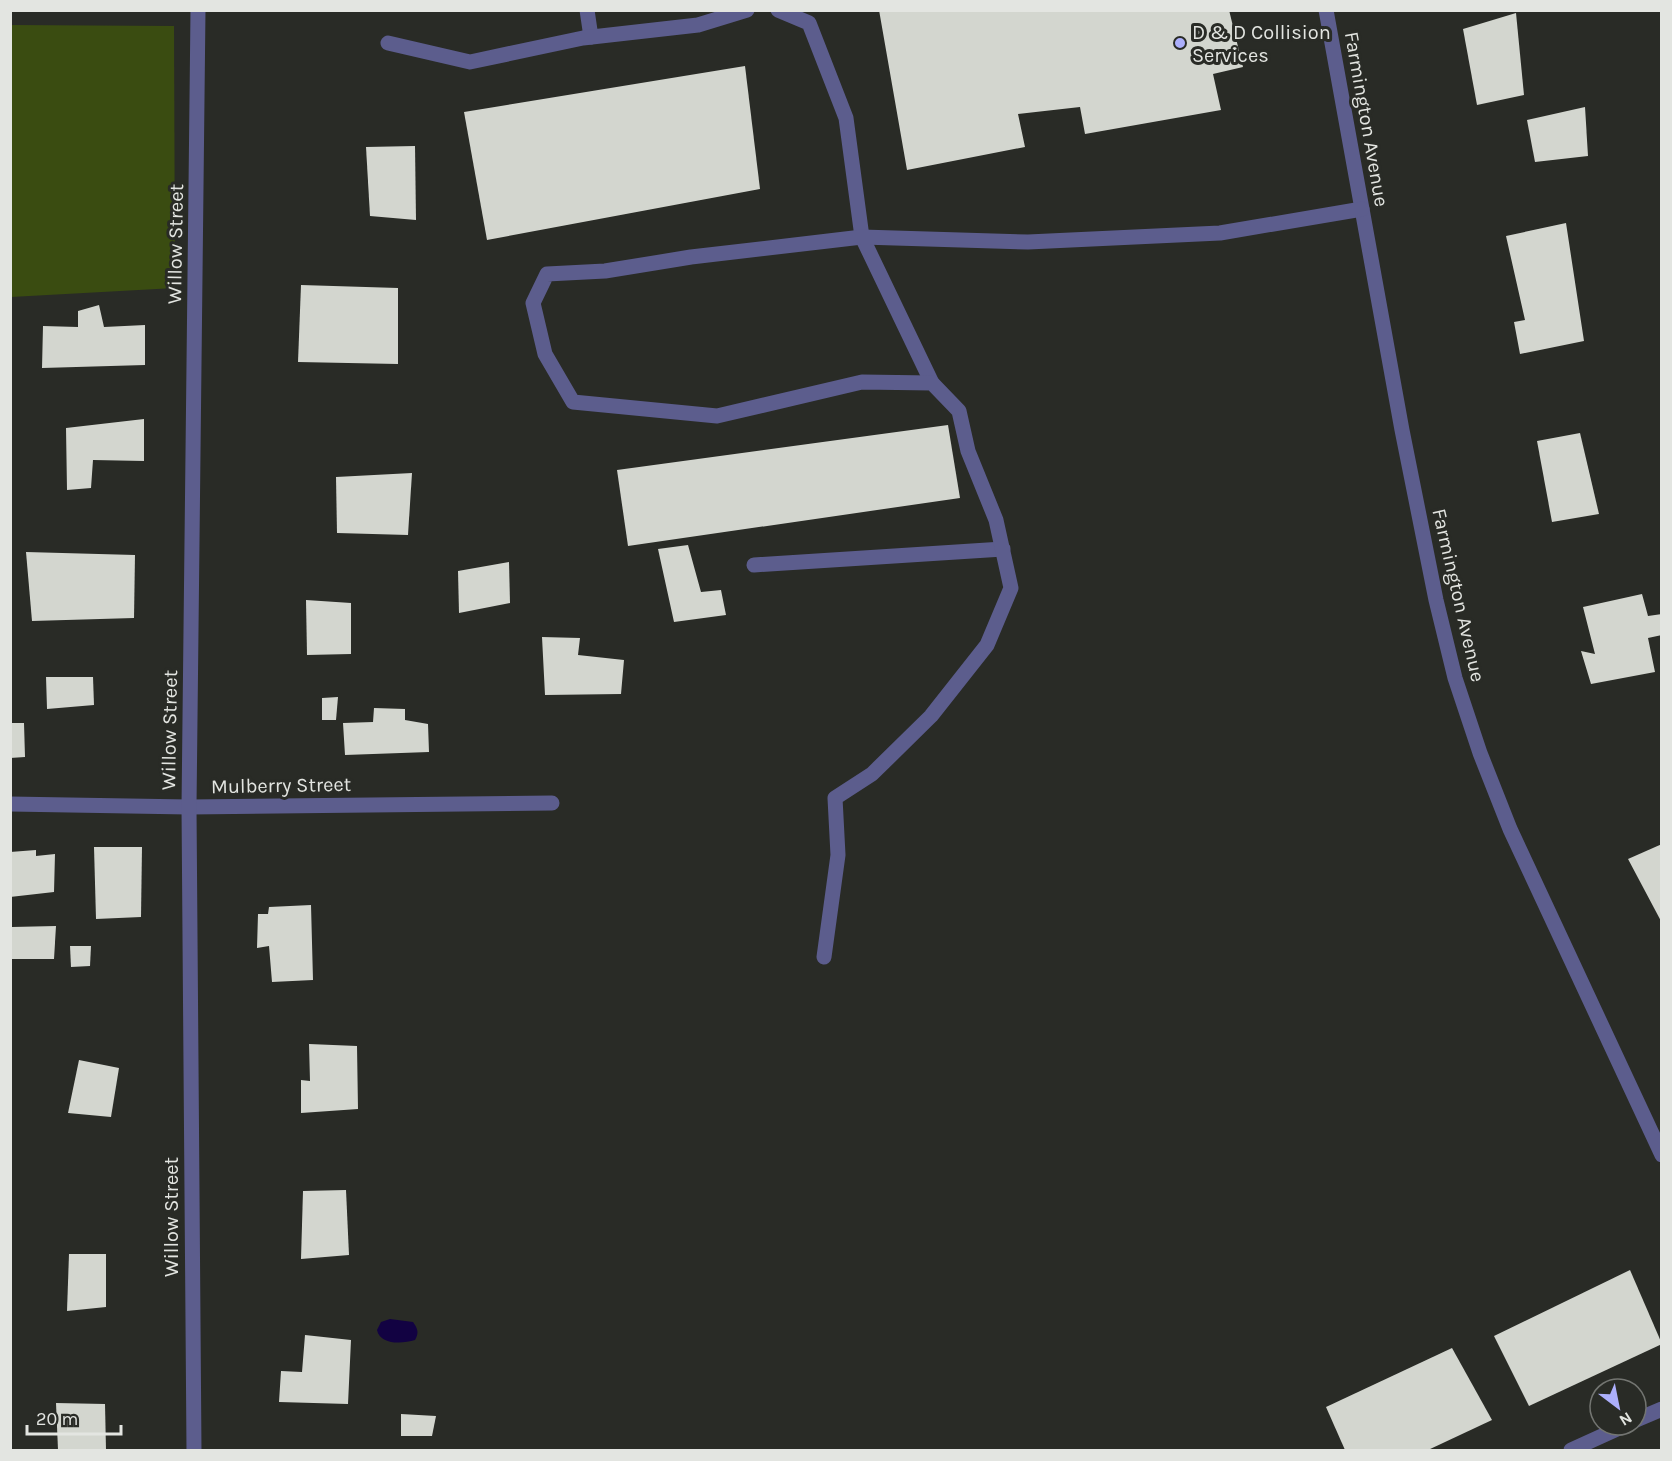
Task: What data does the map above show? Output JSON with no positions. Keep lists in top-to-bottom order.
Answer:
{
  "streets": {
    "street": ["Farmington Avenue", "Willow Street", "Mulberry Street"]
  },
  "crossings": [
    ["Willow Street", "Mulberry Street"]
  ],
  "places": ["D & D Collision Services"],
  "scale_bar": "20 m",
  "north": "bottom right"
}
